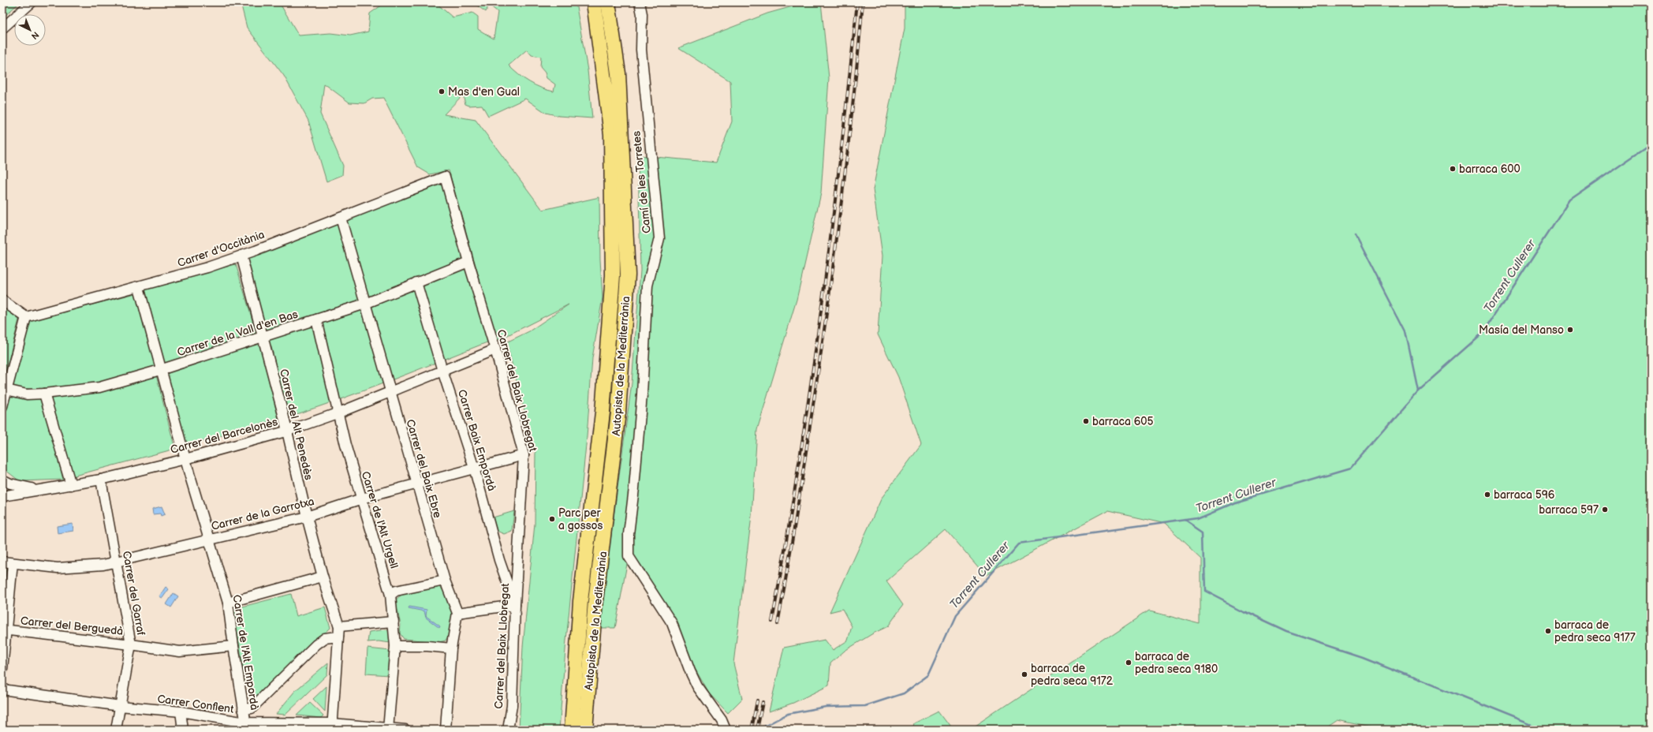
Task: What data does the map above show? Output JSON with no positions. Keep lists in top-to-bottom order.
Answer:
{
  "streets": {
    "highway": ["Autopista de la Mediterrània"],
    "street": [
      "Camí de les Torretes",
      "Carrer d'Occitània",
      "Carrer de la Vall d'en Bas",
      "Carrer del Baix Llobregat",
      "Carrer del Alt Penedès",
      "Carrer del Barcelonès",
      "Carrer Baix Empordà",
      "Carrer del Baix Ebre",
      "Carrer de la Garrotxa",
      "Carrer de l'Alt Urgell",
      "Carrer del Garraf",
      "Carrer del Berguedà",
      "Carrer de l'Alt Empordà",
      "Carrer Conflent"
    ]
  },
  "crossings": [
    ["Carrer d'Occitània", "Carrer del Baix Llobregat"],
    ["Carrer d'Occitània", "Carrer del Alt Penedès"],
    ["Carrer d'Occitània", "Carrer del Baix Ebre"],
    ["Carrer d'Occitània", "Carrer de l'Alt Empordà"],
    ["Carrer de la Vall d'en Bas", "Carrer del Baix Llobregat"],
    ["Carrer de la Vall d'en Bas", "Carrer del Alt Penedès"],
    ["Carrer de la Vall d'en Bas", "Carrer Baix Empordà"],
    ["Carrer de la Vall d'en Bas", "Carrer del Baix Ebre"],
    ["Carrer de la Vall d'en Bas", "Carrer de l'Alt Urgell"],
    ["Carrer de la Vall d'en Bas", "Carrer de l'Alt Empordà"],
    ["Carrer del Baix Llobregat", "Carrer del Barcelonès"],
    ["Carrer del Baix Llobregat", "Carrer Baix Empordà"],
    ["Carrer del Baix Llobregat", "Carrer de la Garrotxa"],
    ["Carrer del Alt Penedès", "Carrer del Barcelonès"],
    ["Carrer del Alt Penedès", "Carrer de la Garrotxa"],
    ["Carrer del Alt Penedès", "Carrer Conflent"],
    ["Carrer del Barcelonès", "Carrer Baix Empordà"],
    ["Carrer del Barcelonès", "Carrer del Baix Ebre"],
    ["Carrer del Barcelonès", "Carrer de l'Alt Urgell"],
    ["Carrer del Barcelonès", "Carrer del Garraf"],
    ["Carrer del Barcelonès", "Carrer de l'Alt Empordà"],
    ["Carrer Baix Empordà", "Carrer de la Garrotxa"],
    ["Carrer del Baix Ebre", "Carrer de la Garrotxa"],
    ["Carrer de la Garrotxa", "Carrer de l'Alt Urgell"],
    ["Carrer de la Garrotxa", "Carrer del Garraf"],
    ["Carrer de la Garrotxa", "Carrer de l'Alt Empordà"],
    ["Carrer de l'Alt Urgell", "Carrer Conflent"],
    ["Carrer del Garraf", "Carrer del Berguedà"],
    ["Carrer del Garraf", "Carrer Conflent"],
    ["Carrer del Berguedà", "Carrer de l'Alt Empordà"],
    ["Carrer de l'Alt Empordà", "Carrer Conflent"]
  ],
  "water": ["Torrent Cullerer"],
  "places": [
    "Mas d'en Gual",
    "barraca 600",
    "Masía del Manso",
    "barraca 605",
    "barraca 596",
    "barraca 597",
    "Parc per a gossos",
    "barraca de pedra seca 9177",
    "barraca de pedra seca 9180",
    "barraca de pedra seca 9172"
  ],
  "north": "bottom right"
}
